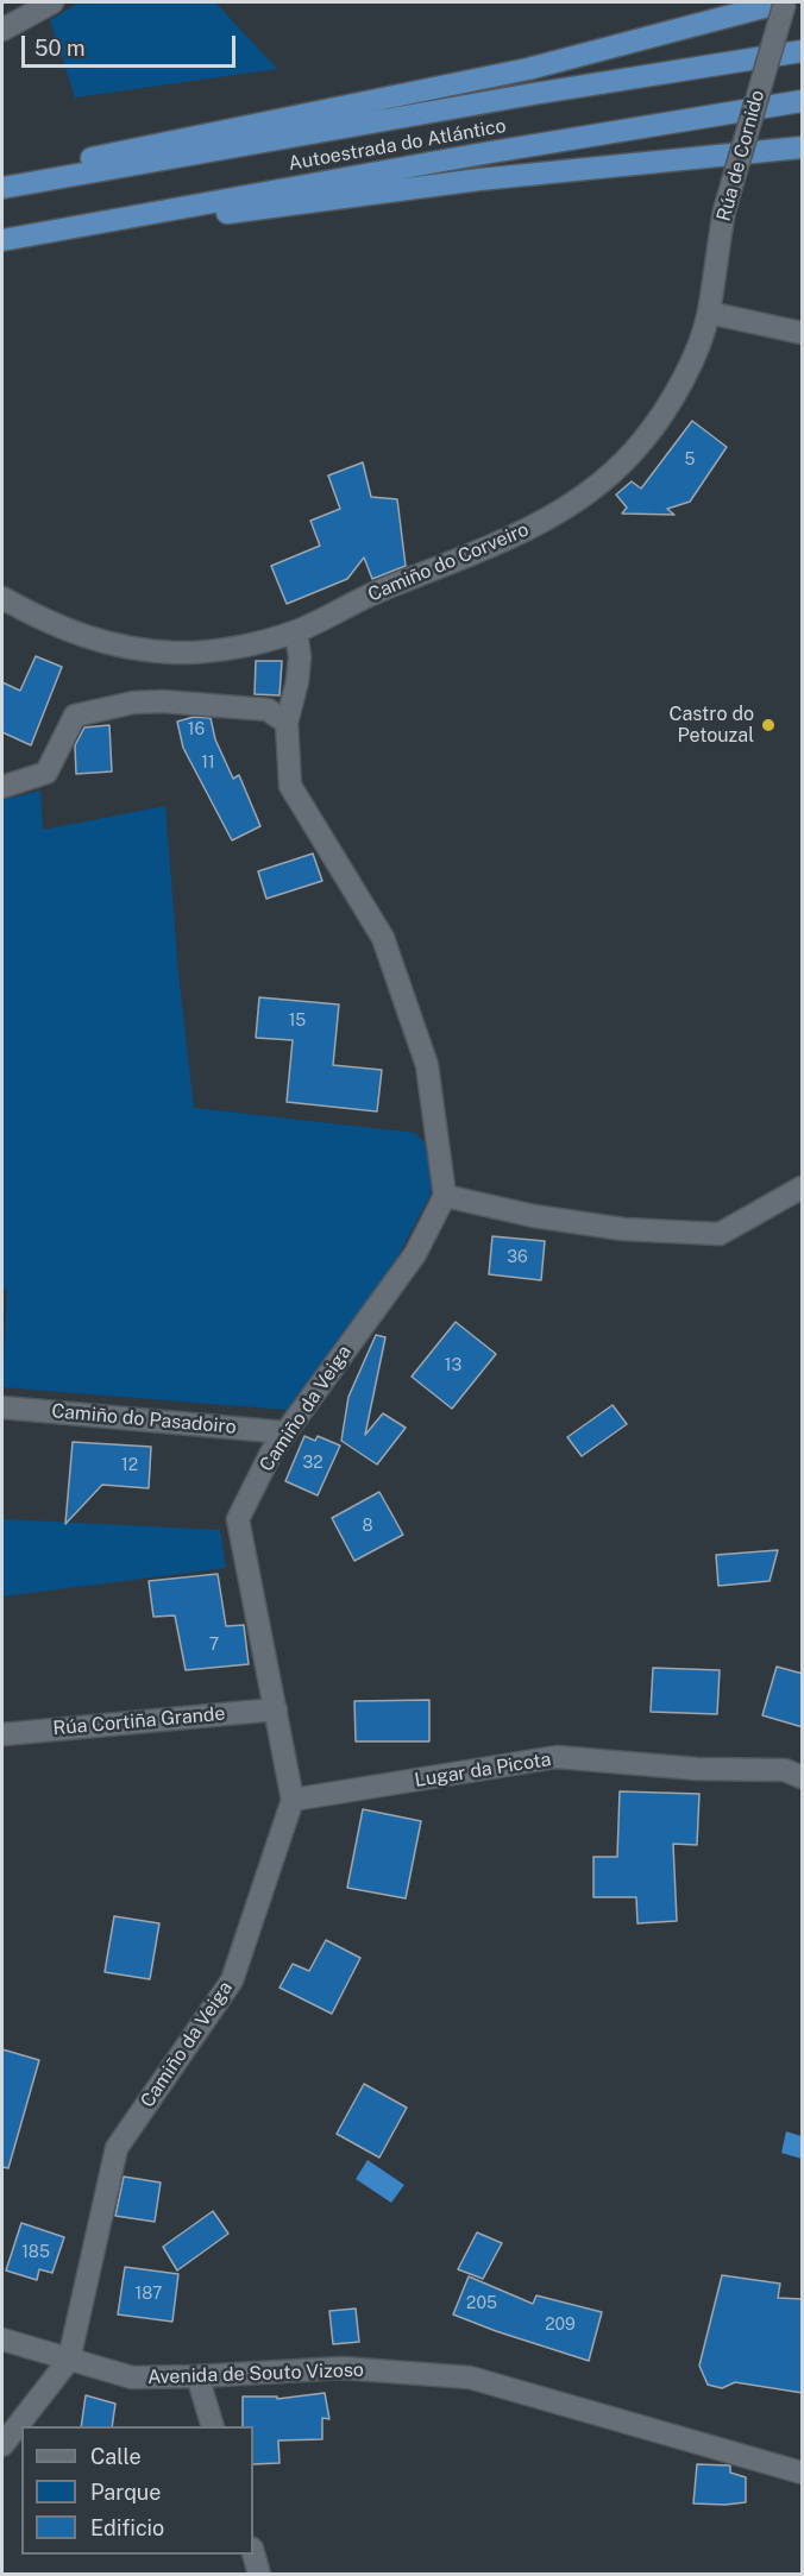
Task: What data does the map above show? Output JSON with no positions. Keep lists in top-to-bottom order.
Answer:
{
  "streets": {
    "highway": ["Autoestrada do Atlántico"],
    "street": [
      "Rúa de Cornido",
      "Camiño do Corveiro",
      "Camiño da Veiga",
      "Camiño do Pasadoiro",
      "Rúa Cortiña Grande",
      "Lugar da Picota",
      "Avenida de Souto Vizoso"
    ]
  },
  "crossings": [
    ["Rúa de Cornido", "Camiño do Corveiro"],
    ["Camiño da Veiga", "Camiño do Pasadoiro"],
    ["Camiño da Veiga", "Rúa Cortiña Grande"],
    ["Camiño da Veiga", "Lugar da Picota"],
    ["Camiño da Veiga", "Avenida de Souto Vizoso"]
  ],
  "places": ["Castro do Petouzal"],
  "house_numbers": [
    "5",
    "16",
    "11",
    "15",
    "36",
    "13",
    "32",
    "12",
    "8",
    "7",
    "185",
    "187",
    "205",
    "209"
  ],
  "legend": ["Calle", "Parque", "Edificio"],
  "scale_bar": "50 m"
}
